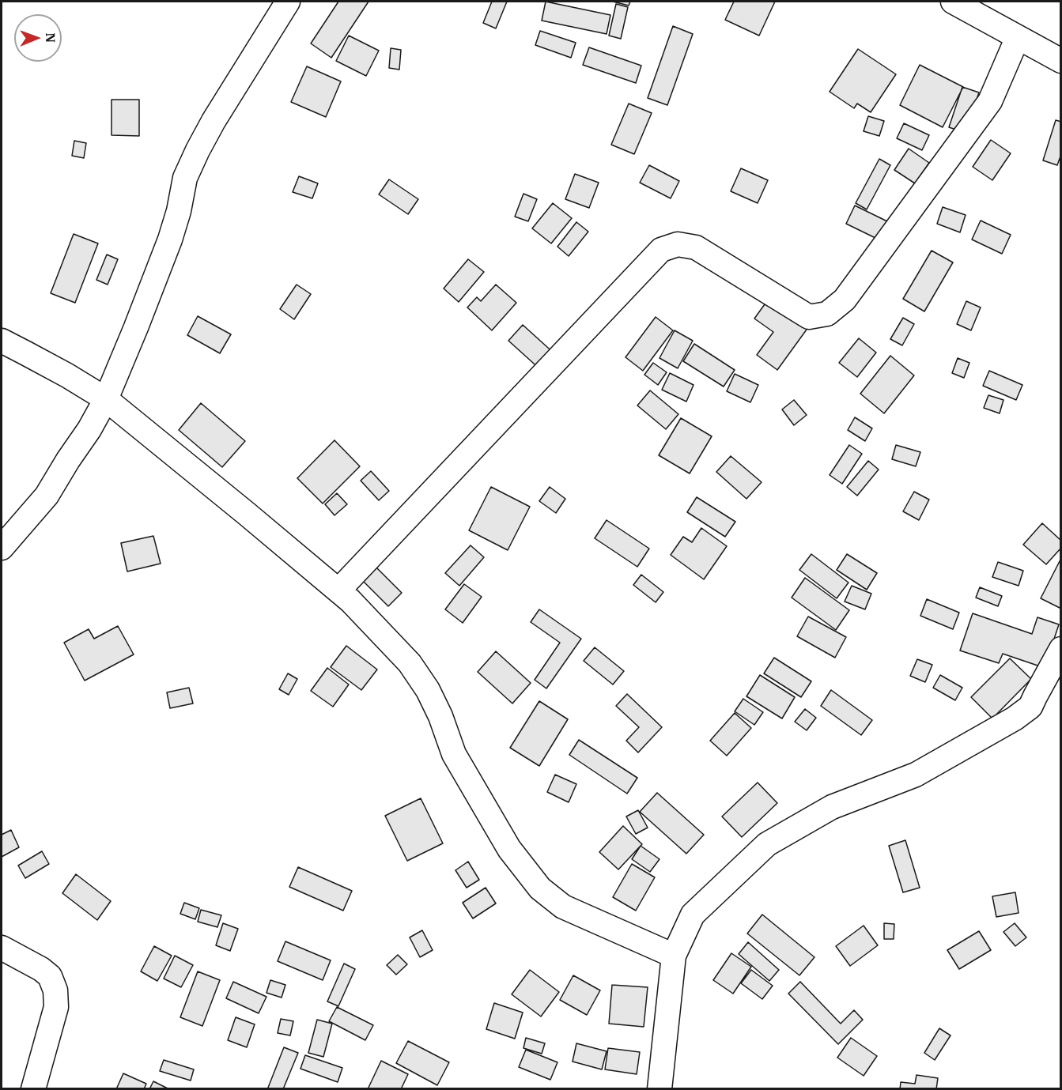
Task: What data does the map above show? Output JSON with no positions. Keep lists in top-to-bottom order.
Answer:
{
  "north": "right"
}
